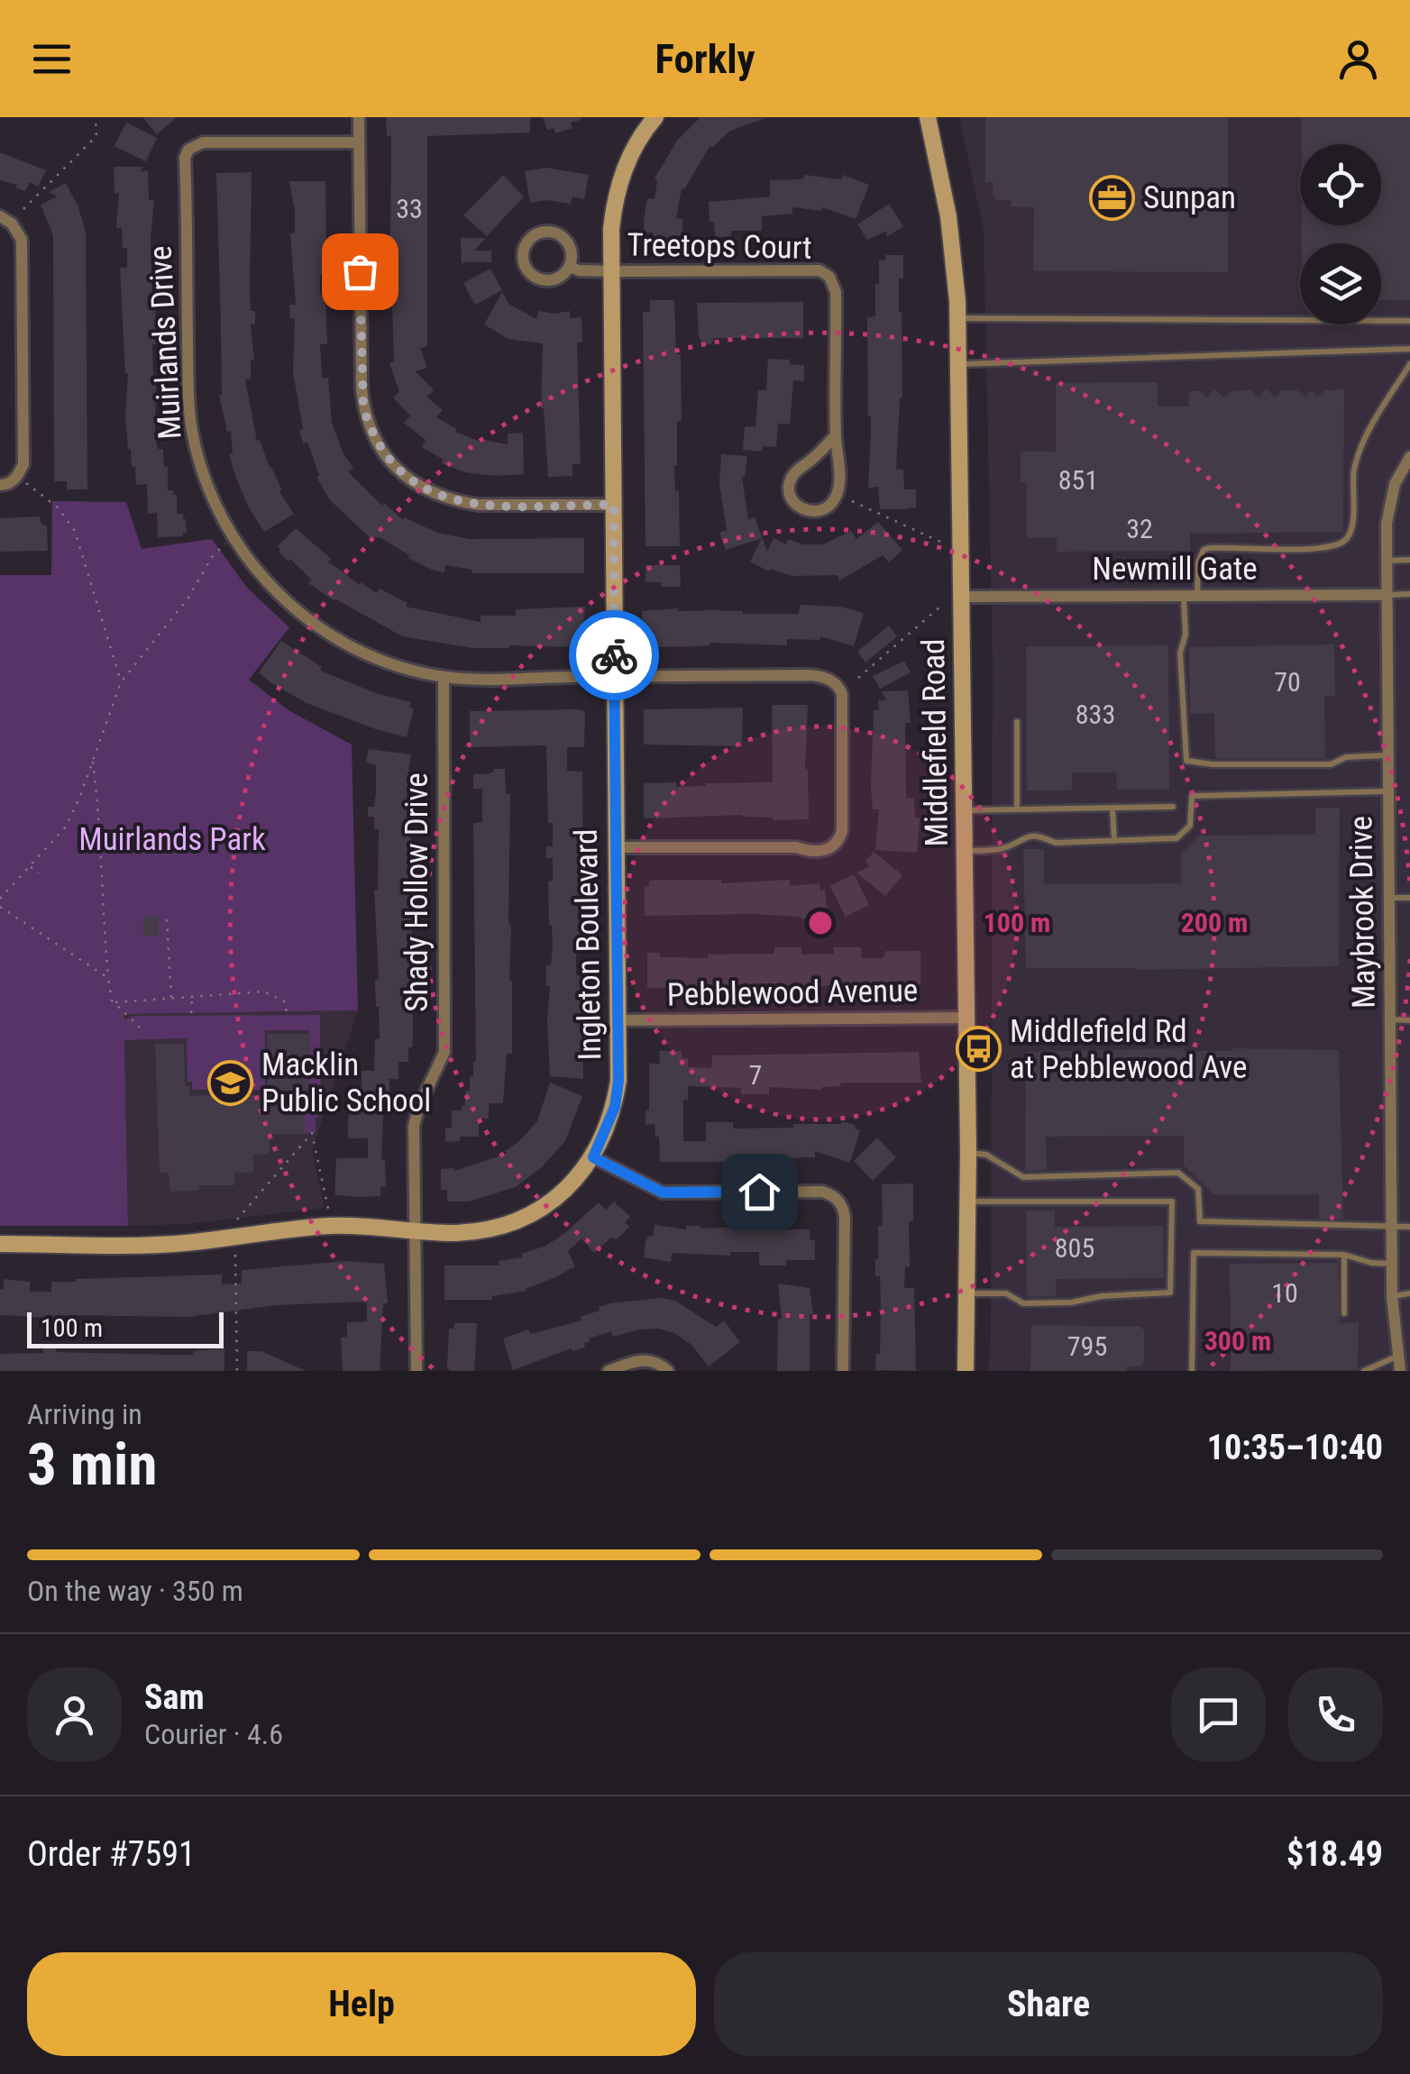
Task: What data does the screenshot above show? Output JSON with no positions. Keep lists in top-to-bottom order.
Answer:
{
  "streets": {
    "street": [
      "Treetops Court",
      "Muirlands Drive",
      "Newmill Gate",
      "Middlefield Road",
      "Shady Hollow Drive",
      "Maybrook Drive",
      "Ingleton Boulevard",
      "Pebblewood Avenue"
    ]
  },
  "crossings": [
    ["Treetops Court", "Ingleton Boulevard"],
    ["Muirlands Drive", "Shady Hollow Drive"],
    ["Muirlands Drive", "Ingleton Boulevard"],
    ["Newmill Gate", "Middlefield Road"],
    ["Newmill Gate", "Maybrook Drive"],
    ["Middlefield Road", "Pebblewood Avenue"],
    ["Shady Hollow Drive", "Ingleton Boulevard"],
    ["Ingleton Boulevard", "Pebblewood Avenue"]
  ],
  "parks": ["Muirlands Park"],
  "places": {
    "office": ["Sunpan"],
    "bus stop": ["Middlefield Rd at Pebblewood Ave"],
    "school or university": ["Macklin Public School"]
  },
  "house_numbers": [
    "33",
    "851",
    "32",
    "70",
    "833",
    "7",
    "805",
    "10",
    "795"
  ],
  "scale_bar": "100 m",
  "page": {
    "header": "Forkly",
    "scale": "100 m",
    "heading": ["3 min", "Arriving in", "10:35–10:40"],
    "panel": [
      "Sam",
      "Courier · 4.6",
      "Order #7591",
      "$18.49"
    ],
    "bar": "On the way · 350 m",
    "buttons": ["Help", "Share"]
  },
  "rings": ["100 m", "200 m", "300 m"]
}
